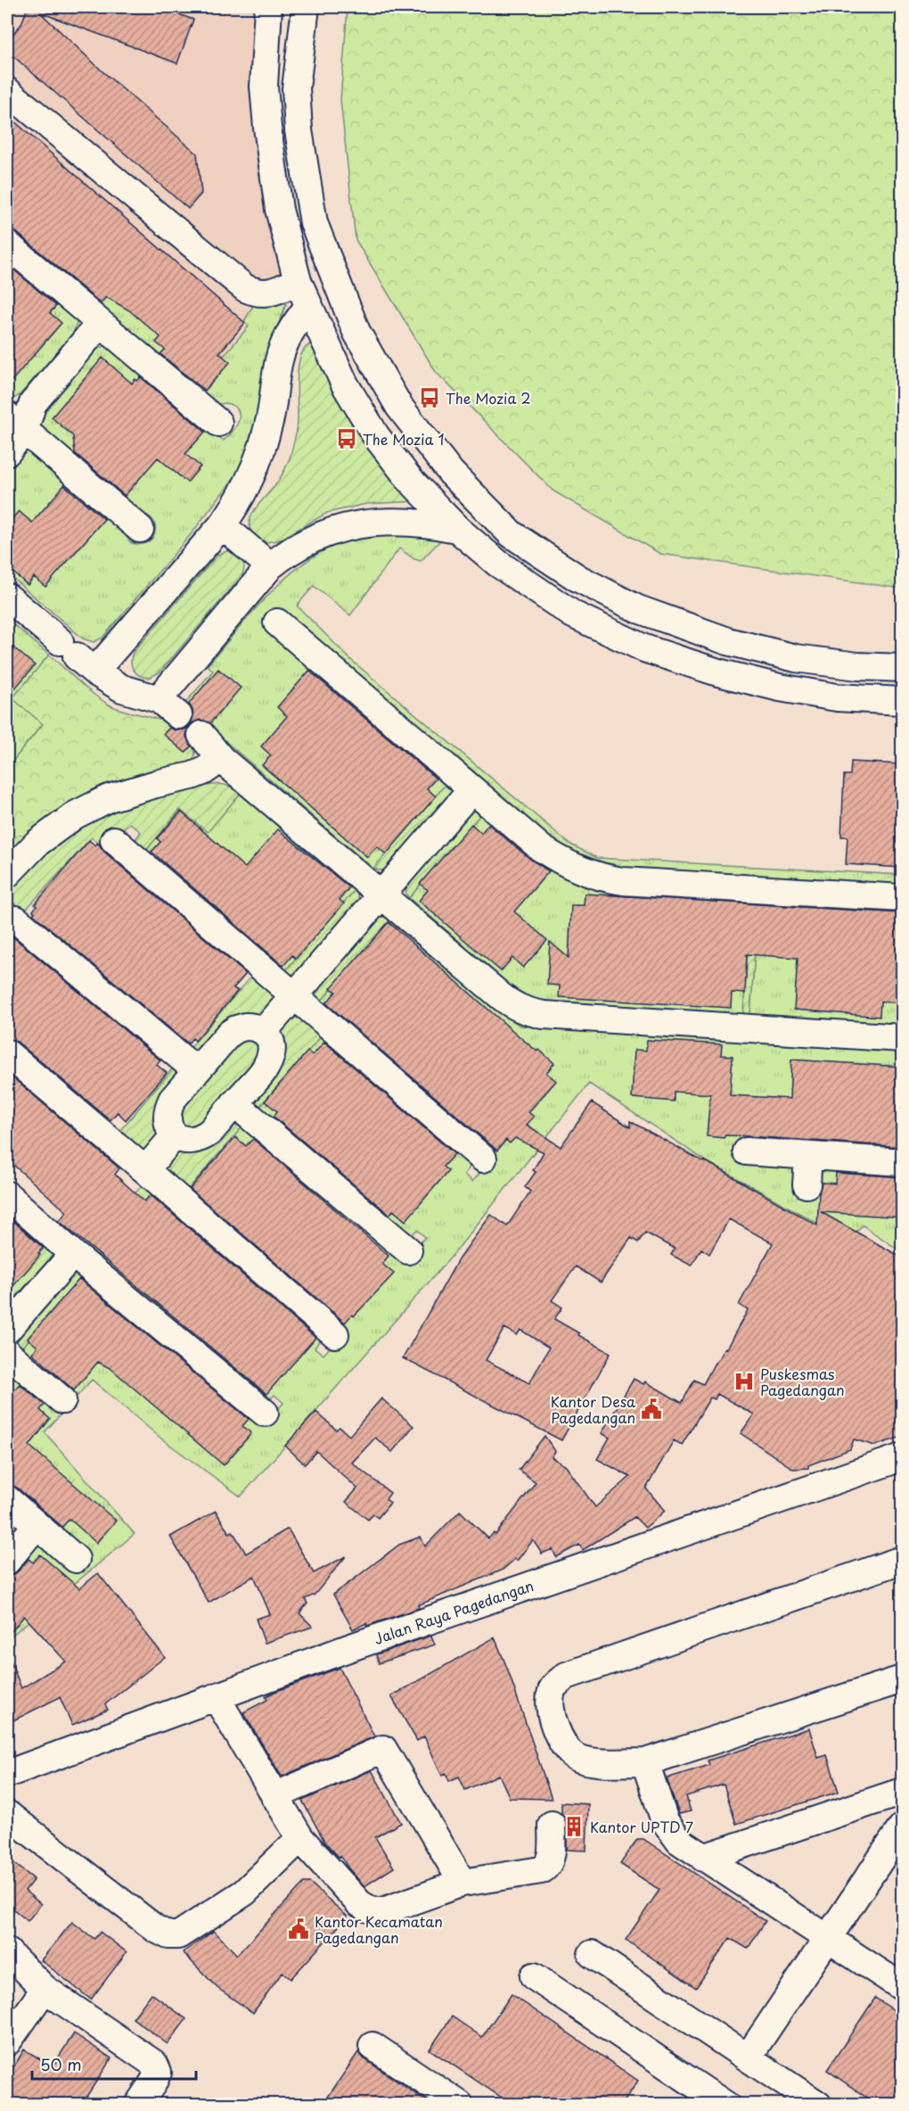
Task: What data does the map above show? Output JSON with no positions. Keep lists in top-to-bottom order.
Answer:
{
  "streets": {
    "street": ["Jalan Raya Pagedangan"]
  },
  "places": {
    "bus stop": ["The Mozia 2", "The Mozia 1"],
    "hospital": ["Puskesmas Pagedangan"],
    "public building": ["Kantor Desa Pagedangan", "Kantor Kecamatan Pagedangan"],
    "building": ["Kantor UPTD 7"]
  },
  "scale_bar": "50 m"
}
